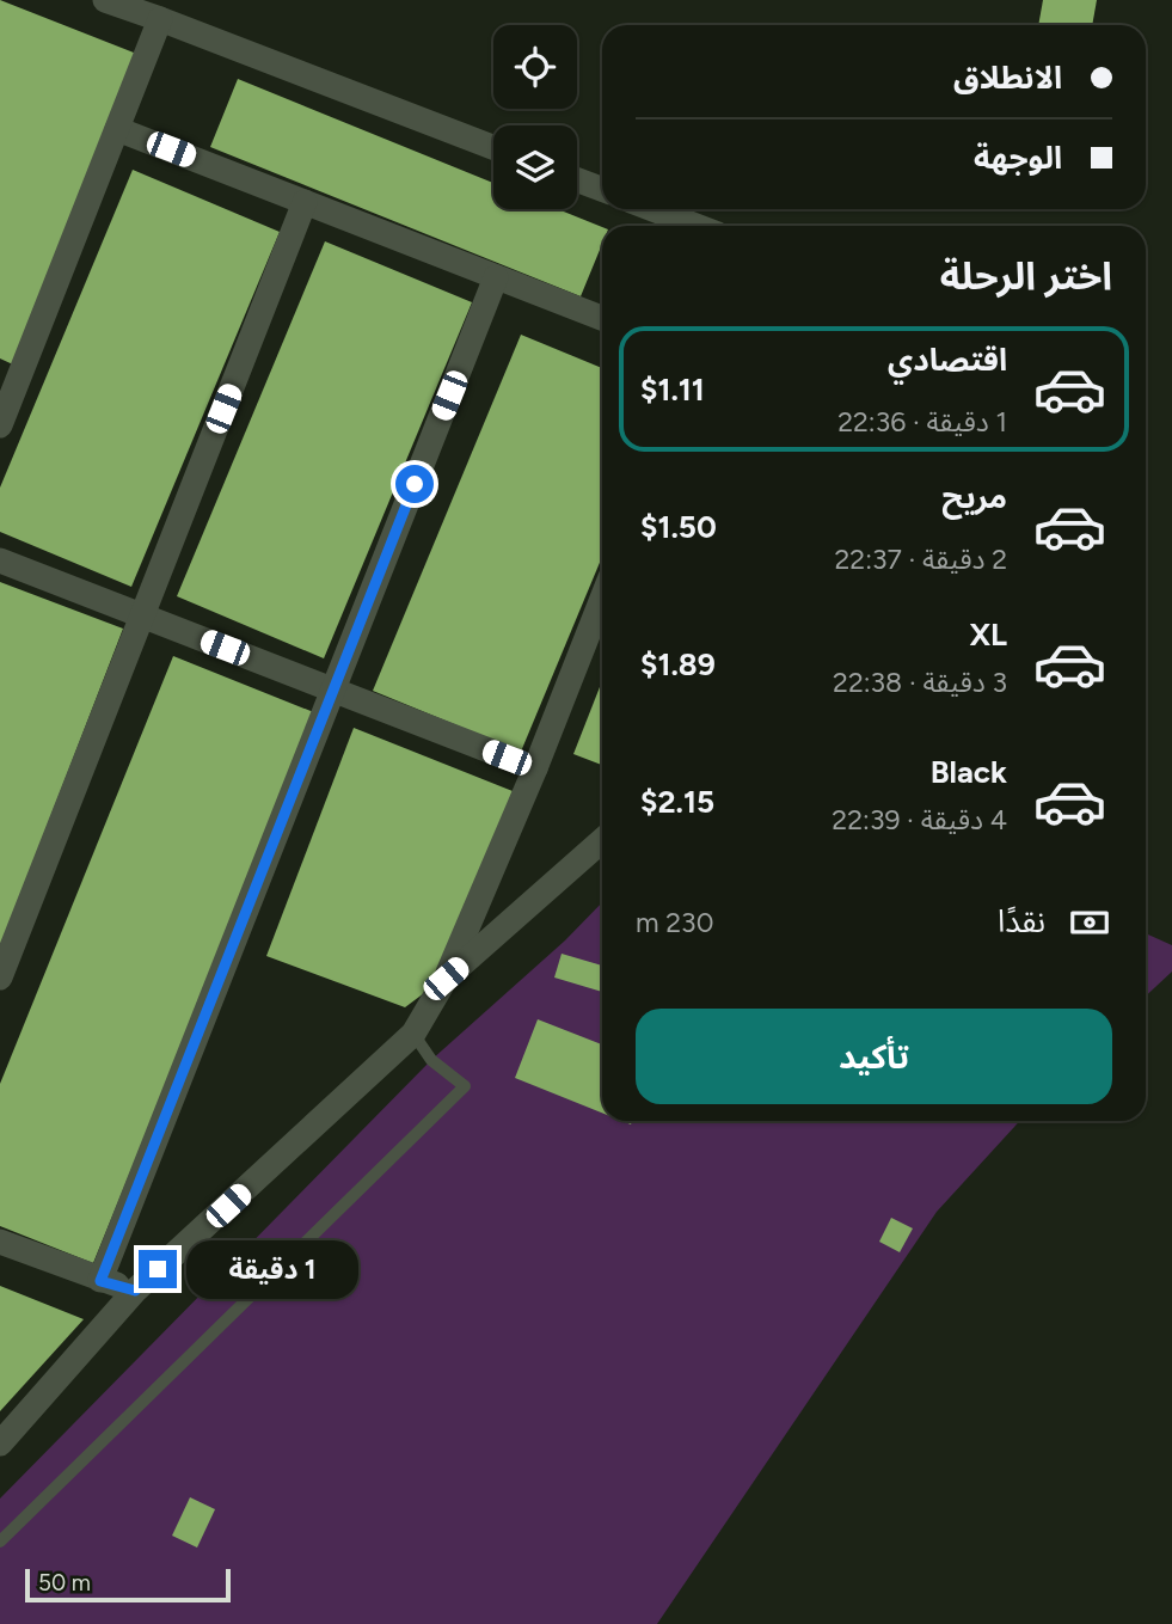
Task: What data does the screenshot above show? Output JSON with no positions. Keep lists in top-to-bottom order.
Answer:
{
  "scale_bar": "50 m",
  "page": {
    "banner": ["الانطلاق", "الوجهة"],
    "heading": "اختر الرحلة",
    "list": [
      {
        "name": "اقتصادي",
        "note": "1 دقيقة · 22:36",
        "value": "$1.11"
      },
      {
        "name": "مريح",
        "note": "2 دقيقة · 22:37",
        "value": "$1.50"
      },
      {
        "name": "XL",
        "note": "3 دقيقة · 22:38",
        "value": "$1.89"
      },
      {
        "name": "Black",
        "note": "4 دقيقة · 22:39",
        "value": "$2.15"
      }
    ],
    "pay": ["نقدًا", "230 m"],
    "buttons": "تأكيد",
    "bubble": "1 دقيقة",
    "scale": "50 m"
  }
}
